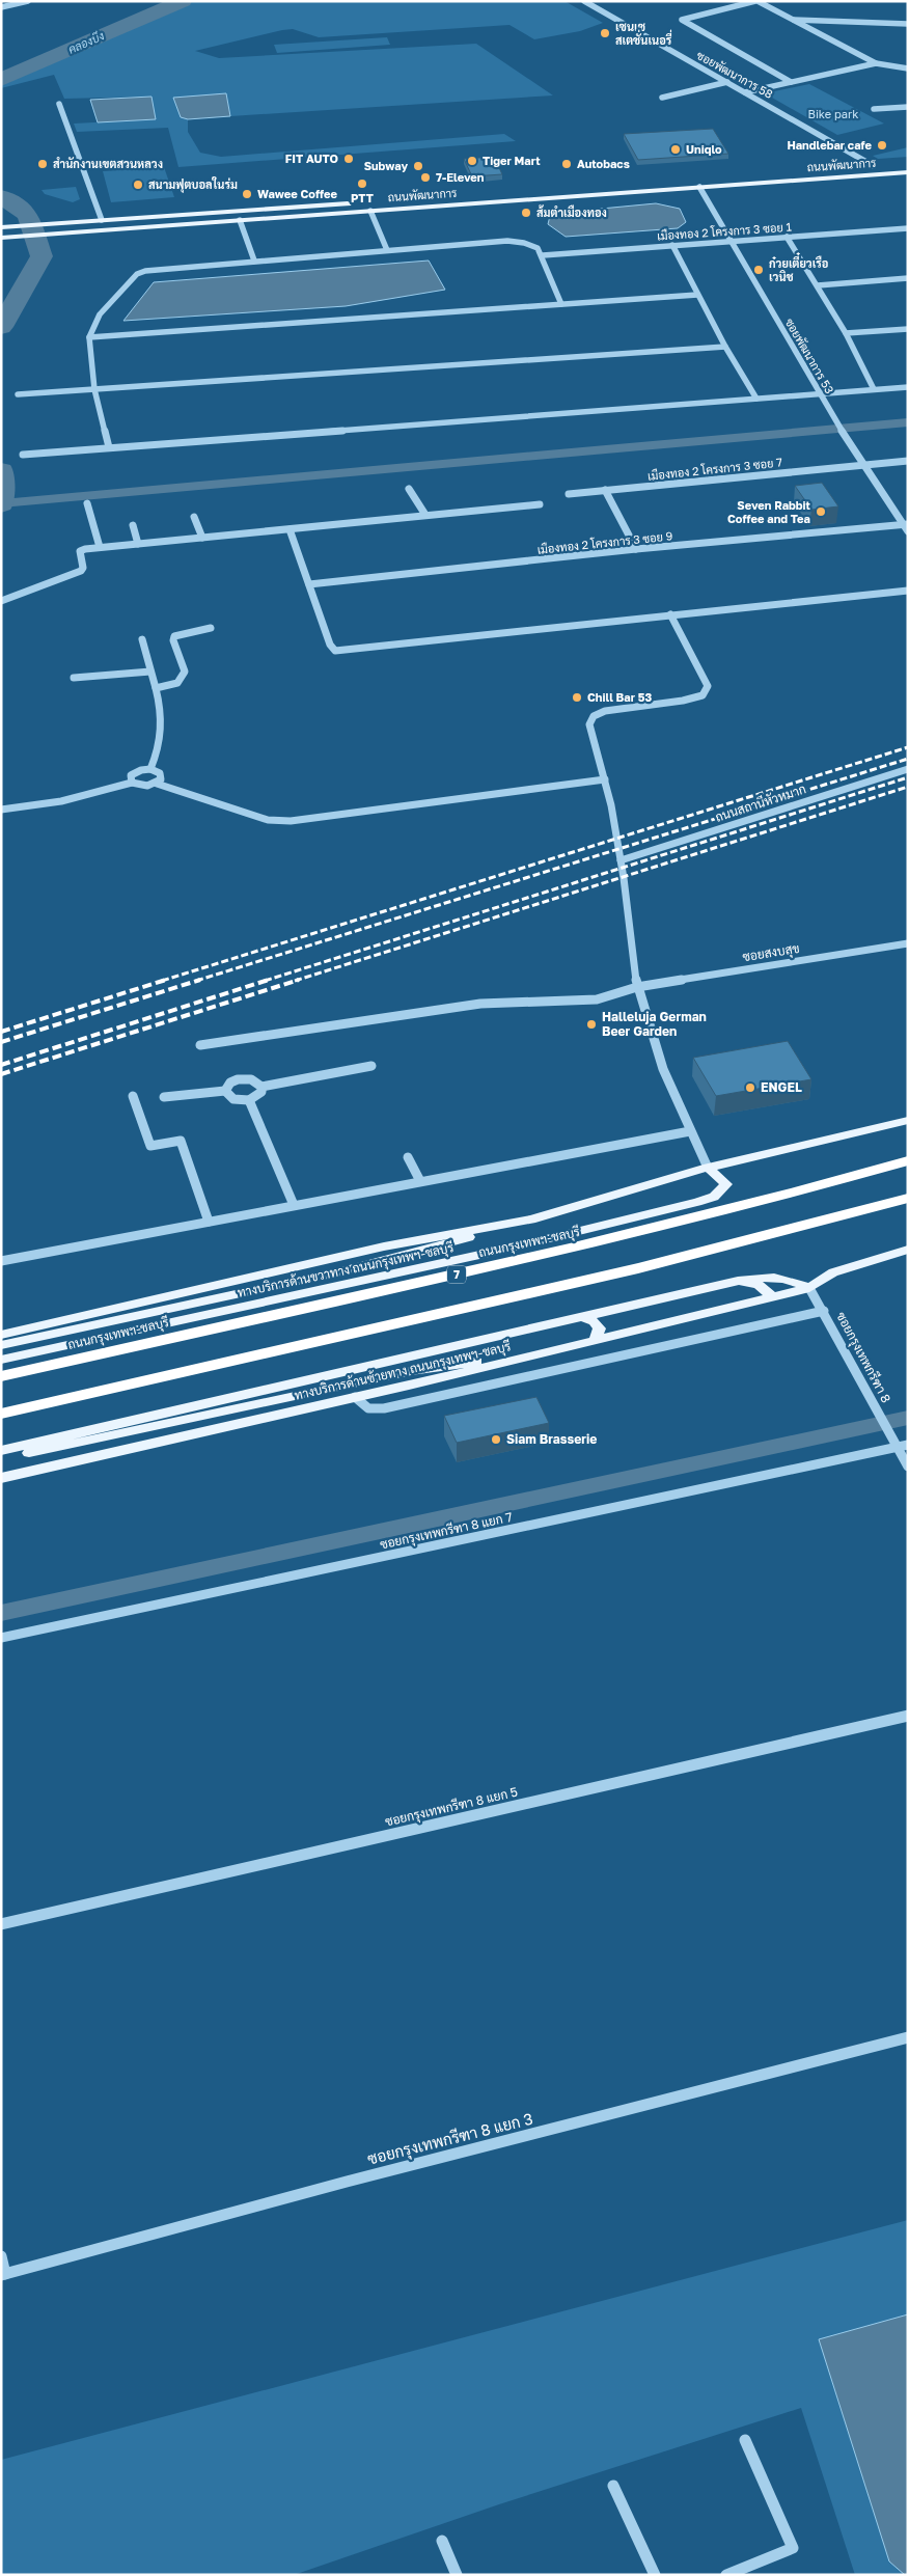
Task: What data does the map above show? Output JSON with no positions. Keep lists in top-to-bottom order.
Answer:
{
  "streets": {
    "highway": ["ถนนกรุงเทพฯ-ชลบุรี", "7"],
    "main road": ["ถนนพัฒนาการ", "ทางบริการด้านขวาทาง ถนนกรุงเทพฯ-ชลบุรี", "ทางบริการด้านซ้ายทาง ถนนกรุงเทพฯ-ชลบุรี"],
    "street": [
      "ซอยพัฒนาการ 58",
      "เมืองทอง 2 โครงการ 3 ซอย 1",
      "ซอยพัฒนาการ 53",
      "เมืองทอง 2 โครงการ 3 ซอย 7",
      "เมืองทอง 2 โครงการ 3 ซอย 9",
      "ถนนสถานีหัวหมาก",
      "ซอยสงบสุข",
      "ซอยกรุงเทพกรีฑา 8",
      "ซอยกรุงเทพกรีฑา 8 แยก 7",
      "ซอยกรุงเทพกรีฑา 8 แยก 5",
      "ซอยกรุงเทพกรีฑา 8 แยก 3"
    ]
  },
  "crossings": [
    ["ซอยพัฒนาการ 58", "ถนนพัฒนาการ"],
    ["ถนนพัฒนาการ", "ซอยพัฒนาการ 53"],
    ["เมืองทอง 2 โครงการ 3 ซอย 1", "ซอยพัฒนาการ 53"],
    ["ซอยพัฒนาการ 53", "เมืองทอง 2 โครงการ 3 ซอย 7"],
    ["ซอยพัฒนาการ 53", "เมืองทอง 2 โครงการ 3 ซอย 9"],
    ["ซอยกรุงเทพกรีฑา 8", "ทางบริการด้านซ้ายทาง ถนนกรุงเทพฯ-ชลบุรี"],
    ["ซอยกรุงเทพกรีฑา 8", "ซอยกรุงเทพกรีฑา 8 แยก 7"]
  ],
  "water": ["คลองบึง"],
  "parks": ["Bike park"],
  "places": [
    "เซนเซ สเตชั่นเนอรี่",
    "Handlebar cafe",
    "Uniqlo",
    "FIT AUTO",
    "Tiger Mart",
    "สำนักงานเขตสวนหลวง",
    "Autobacs",
    "Subway",
    "7-Eleven",
    "PTT",
    "สนามฟุตบอลในร่ม",
    "Wawee Coffee",
    "ส้มตำเมืองทอง",
    "ก๋วยเตี๋ยวเรือ เวนิช",
    "Seven Rabbit Coffee and Tea",
    "Chill Bar 53",
    "Halleluja German Beer Garden",
    "ENGEL",
    "Siam Brasserie"
  ]
}
